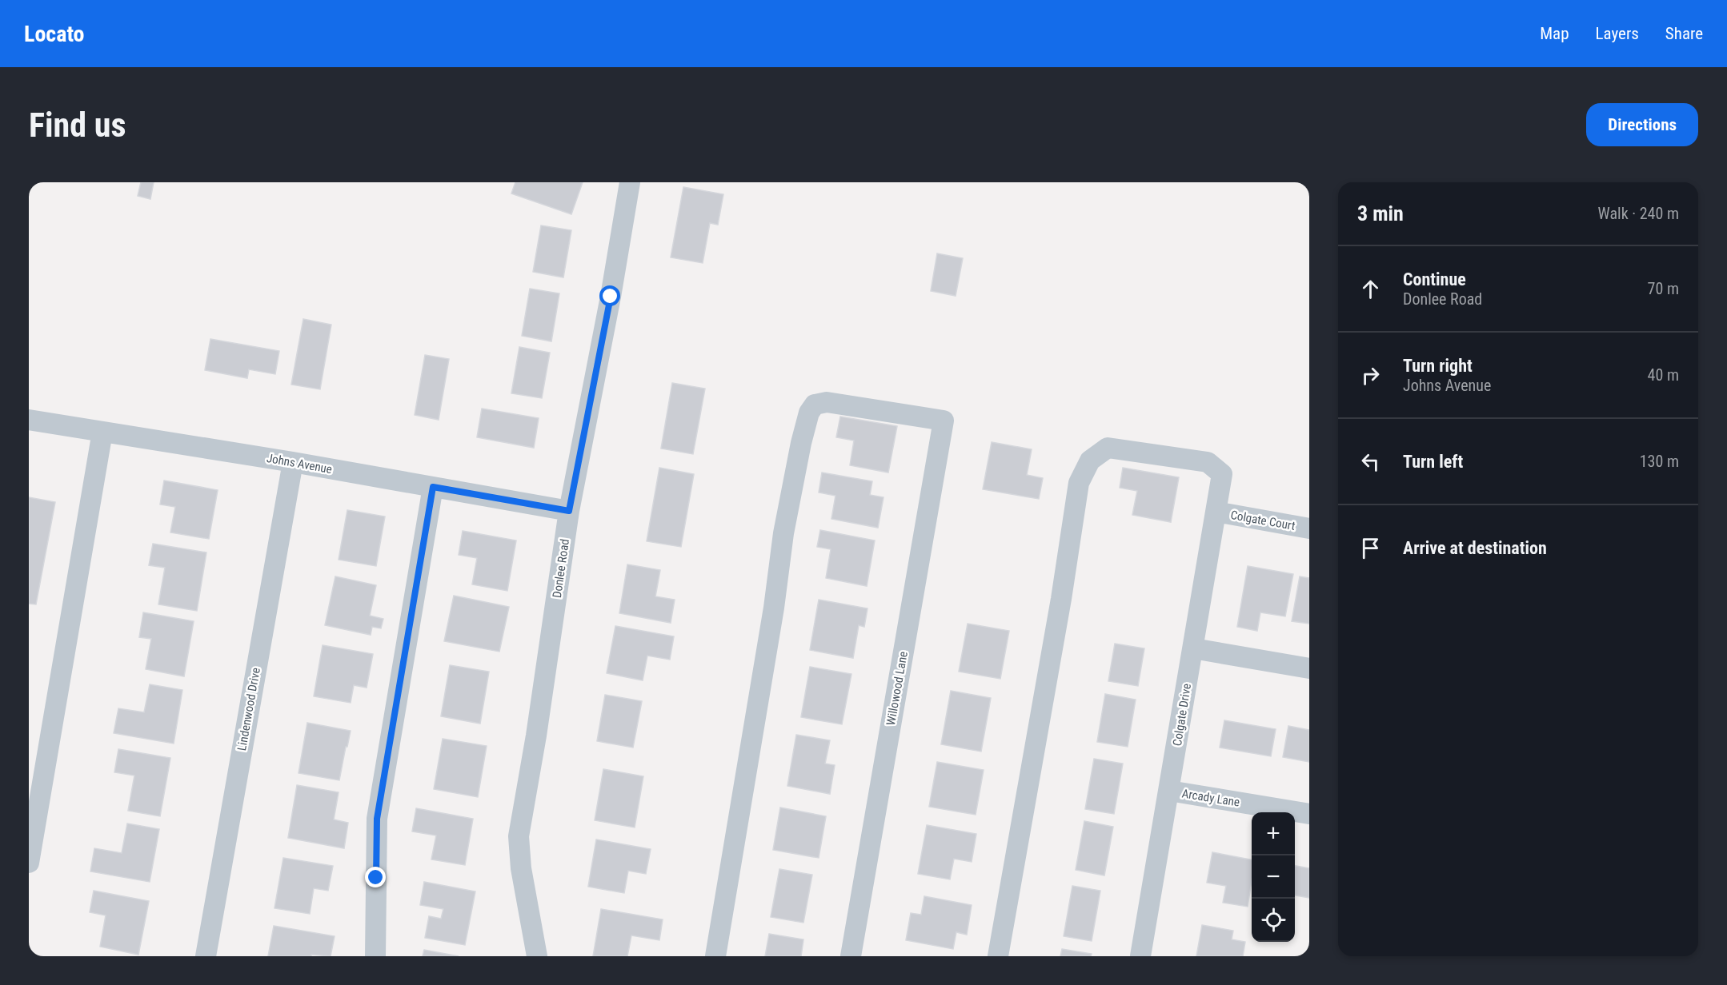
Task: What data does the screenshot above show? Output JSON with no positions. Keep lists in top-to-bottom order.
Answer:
{
  "streets": {
    "street": [
      "Johns Avenue",
      "Colgate Court",
      "Donlee Road",
      "Willowood Lane",
      "Lindenwood Drive",
      "Colgate Drive",
      "Arcady Lane"
    ]
  },
  "crossings": [
    ["Johns Avenue", "Donlee Road"],
    ["Johns Avenue", "Lindenwood Drive"],
    ["Colgate Court", "Colgate Drive"],
    ["Colgate Drive", "Arcady Lane"]
  ],
  "page": {
    "header": "Locato",
    "nav": ["Map", "Layers", "Share"],
    "buttons": "Directions",
    "title": "Find us",
    "heading": ["3 min", "Walk · 240 m"],
    "list": [
      ["Continue", "Donlee Road", "70 m"],
      ["Turn right", "Johns Avenue", "40 m"],
      ["Turn left", "130 m"],
      "Arrive at destination"
    ],
    "map_buttons": ["+", "−"]
  }
}
